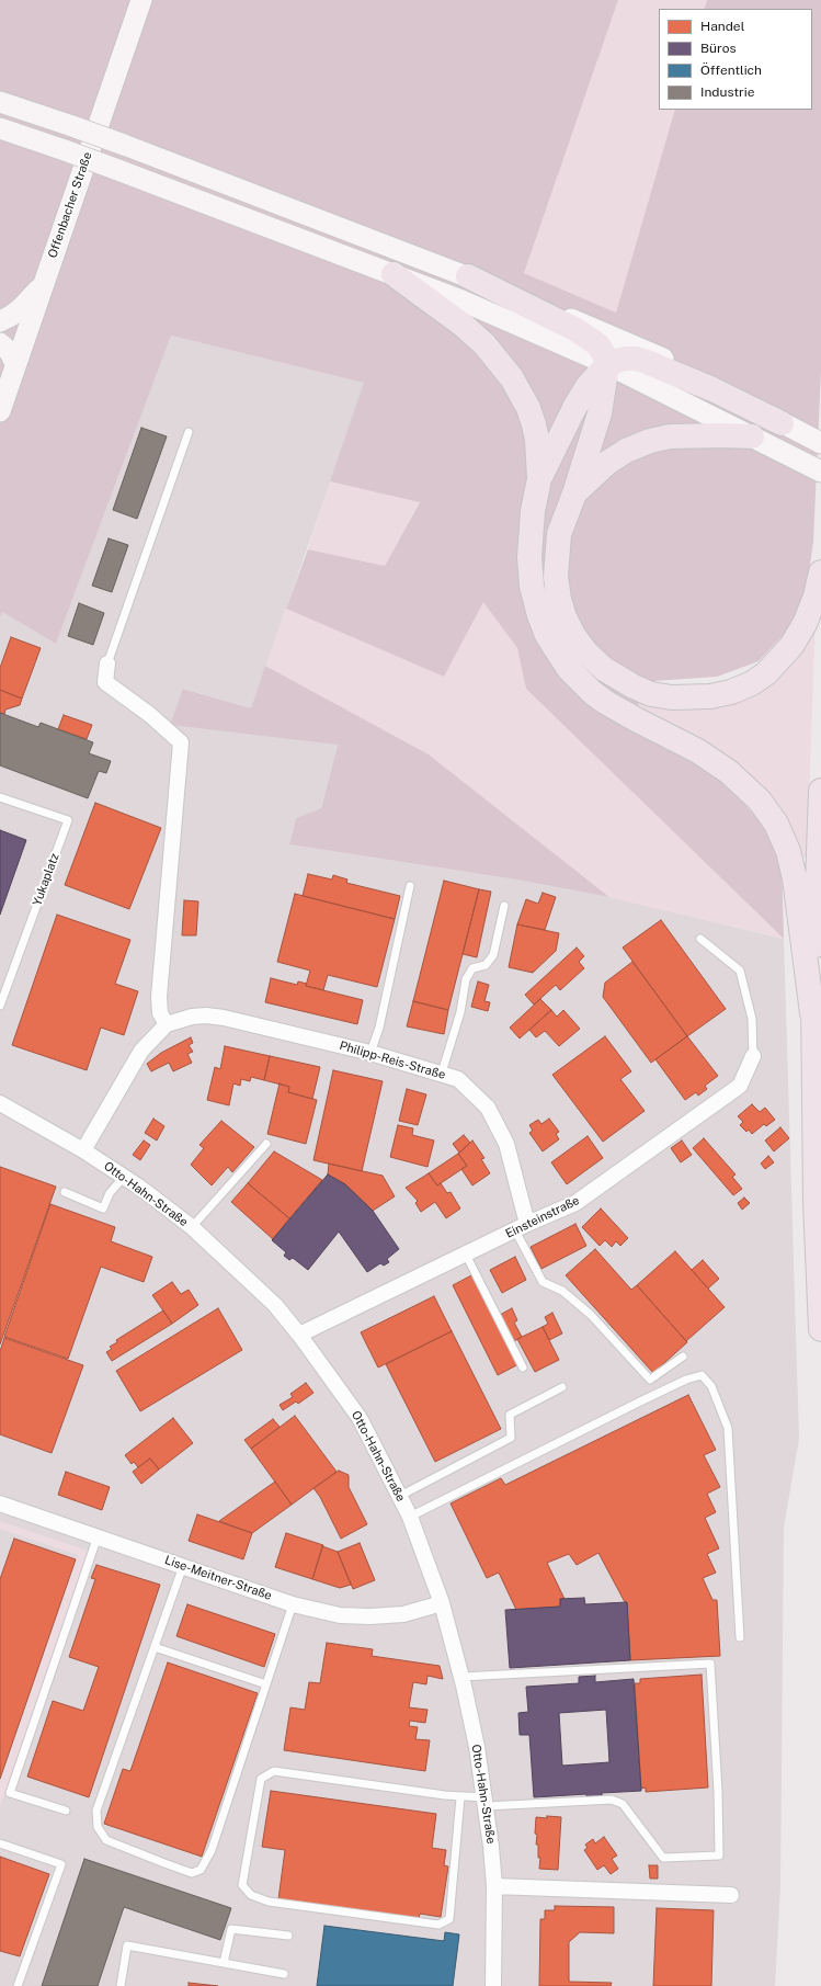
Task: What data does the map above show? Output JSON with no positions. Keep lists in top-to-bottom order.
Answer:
{
  "streets": {
    "main road": ["Offenbacher Straße"],
    "street": [
      "Philipp-Reis-Straße",
      "Otto-Hahn-Straße",
      "Einsteinstraße",
      "Lise-Meitner-Straße"
    ],
    "lane": ["Yukaplatz"]
  },
  "crossings": [
    ["Philipp-Reis-Straße", "Otto-Hahn-Straße"],
    ["Philipp-Reis-Straße", "Einsteinstraße"],
    ["Otto-Hahn-Straße", "Einsteinstraße"],
    ["Otto-Hahn-Straße", "Lise-Meitner-Straße"]
  ],
  "legend": [
    "Handel",
    "Büros",
    "Öffentlich",
    "Industrie"
  ]
}
